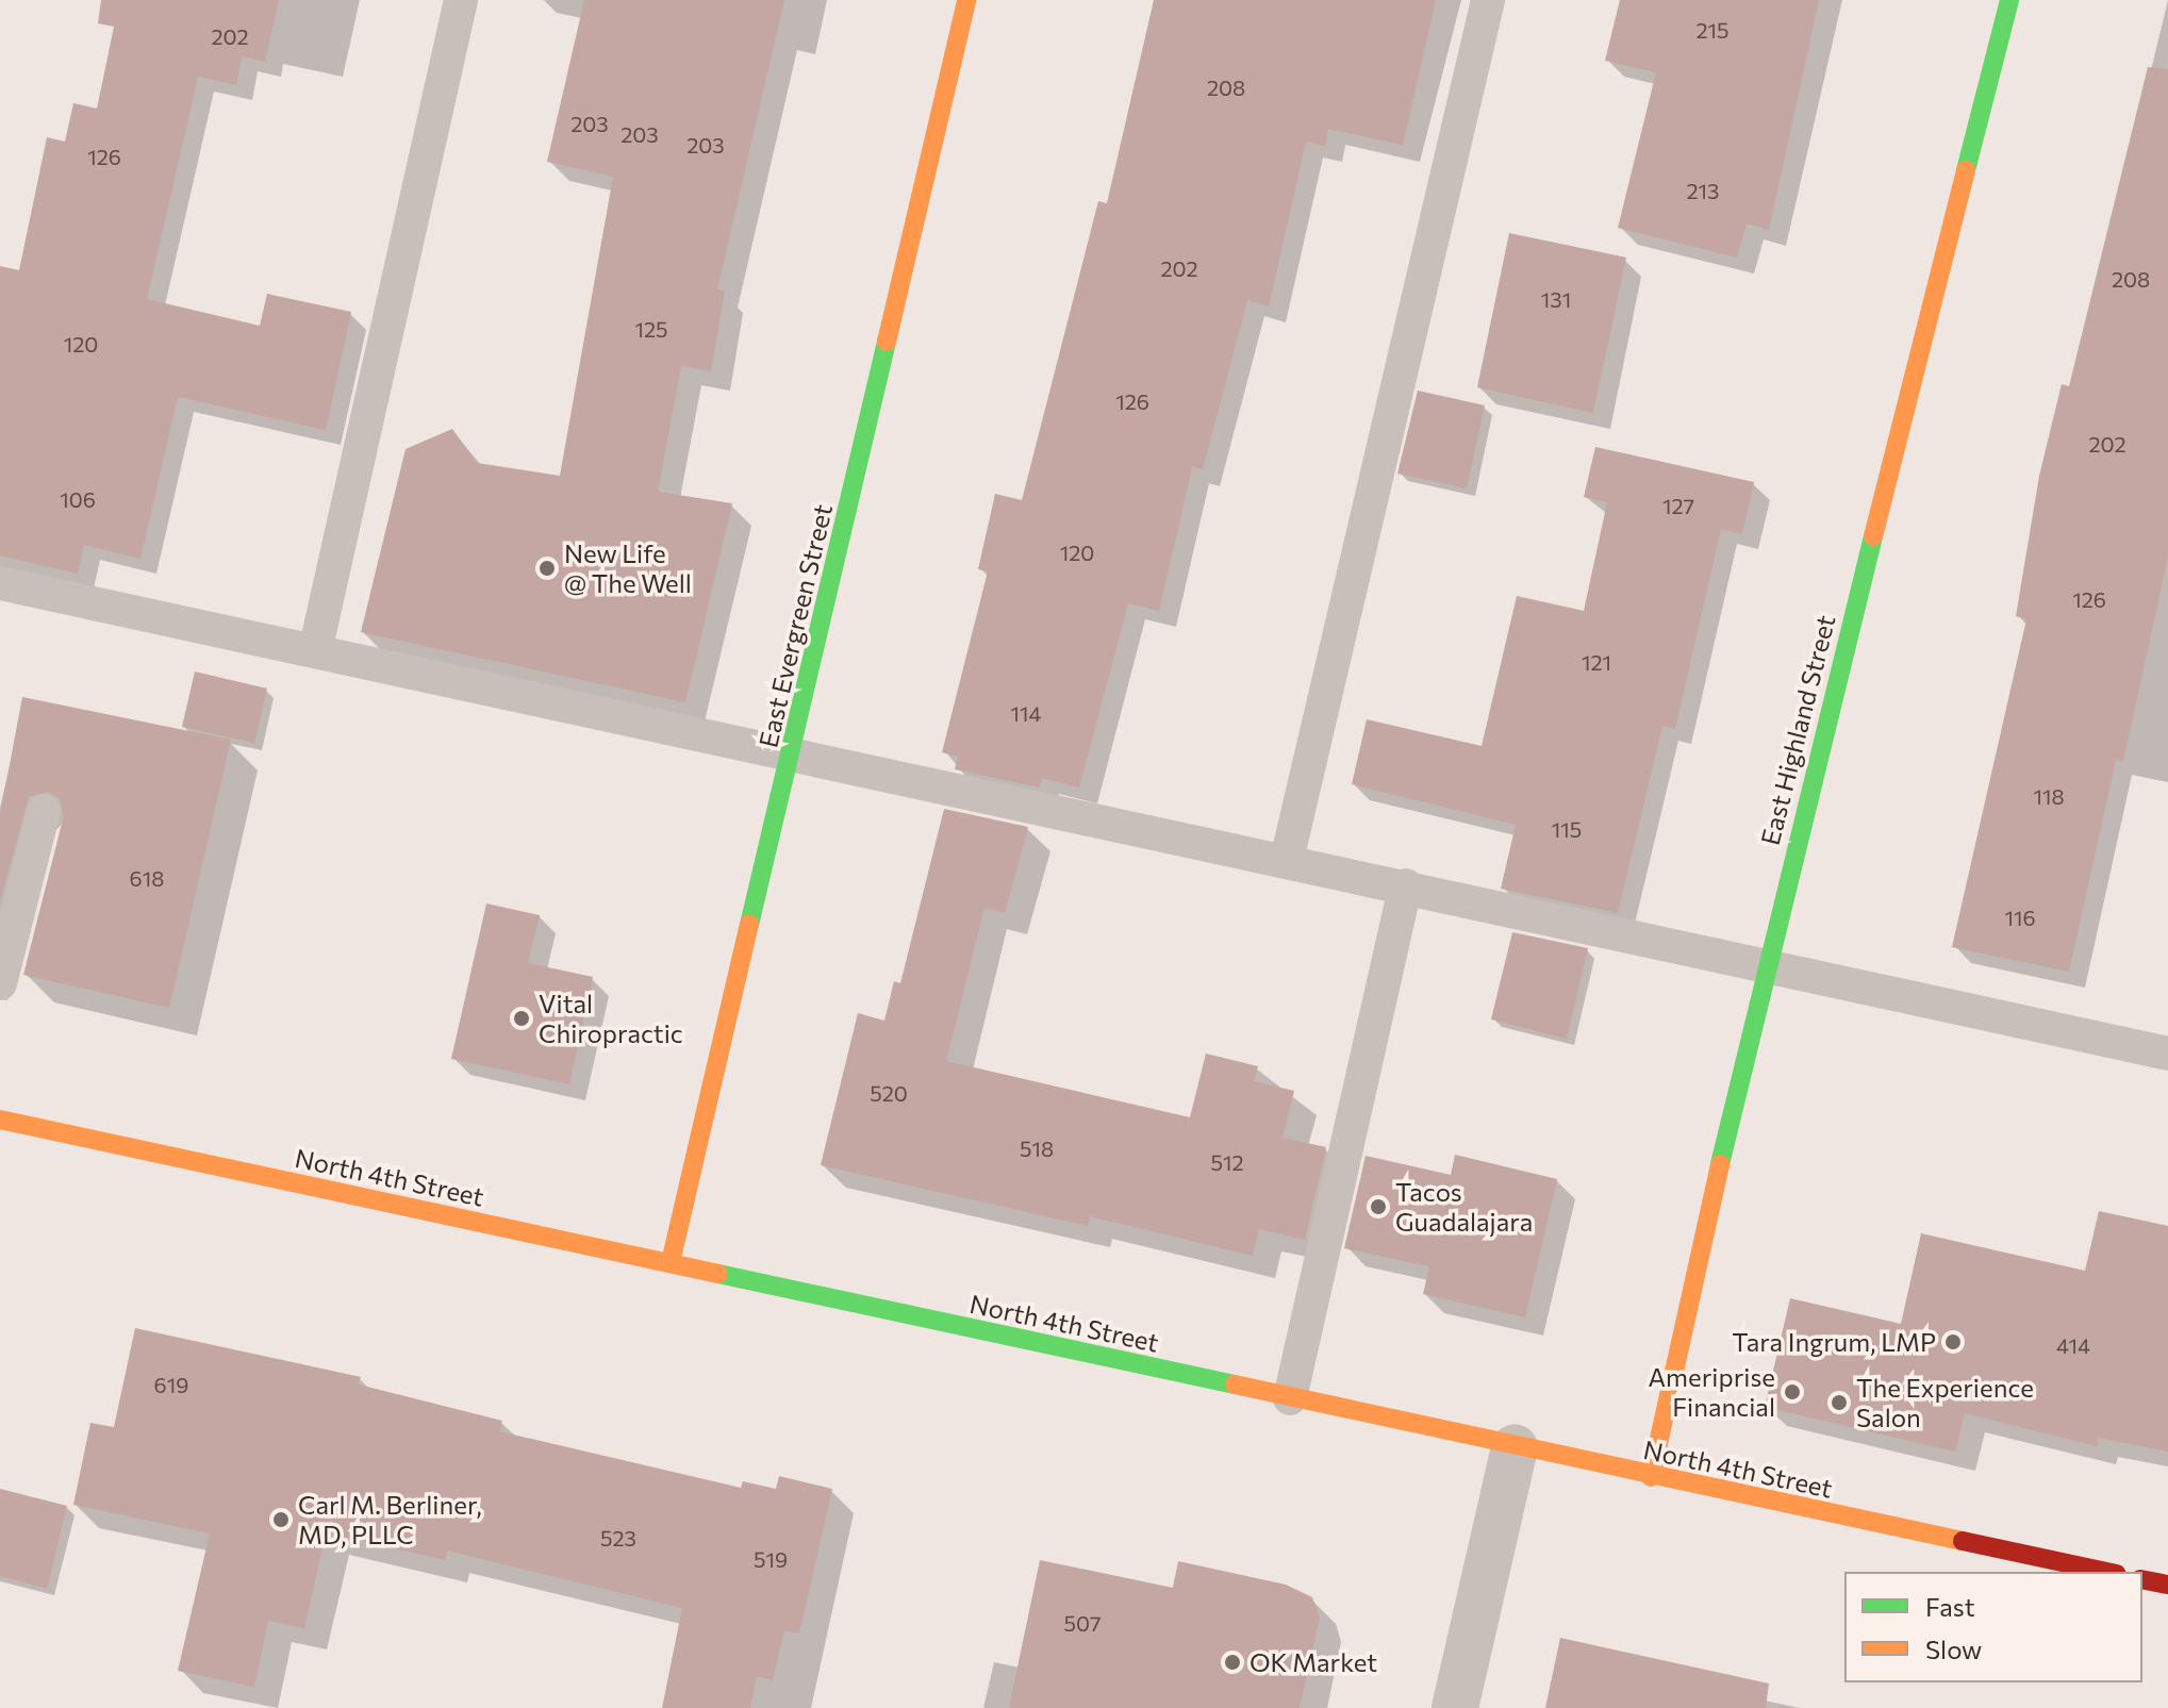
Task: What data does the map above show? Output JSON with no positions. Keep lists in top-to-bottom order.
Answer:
{
  "streets": {
    "street": ["East Evergreen Street", "East Highland Street", "North 4th Street"]
  },
  "crossings": [
    ["East Evergreen Street", "North 4th Street"],
    ["East Highland Street", "North 4th Street"]
  ],
  "places": [
    "New Life @ The Well",
    "Vital Chiropractic",
    "Tacos Guadalajara",
    "Tara Ingrum, LMP",
    "Ameriprise Financial",
    "The Experience Salon",
    "Carl M. Berliner, MD, PLLC",
    "OK Market"
  ],
  "house_numbers": [
    "215",
    "202",
    "208",
    "203",
    "203",
    "203",
    "126",
    "213",
    "202",
    "208",
    "131",
    "125",
    "120",
    "126",
    "202",
    "106",
    "127",
    "120",
    "126",
    "121",
    "114",
    "118",
    "115",
    "618",
    "116",
    "520",
    "518",
    "512",
    "414",
    "619",
    "523",
    "519",
    "507"
  ],
  "legend": ["Fast", "Slow"]
}
